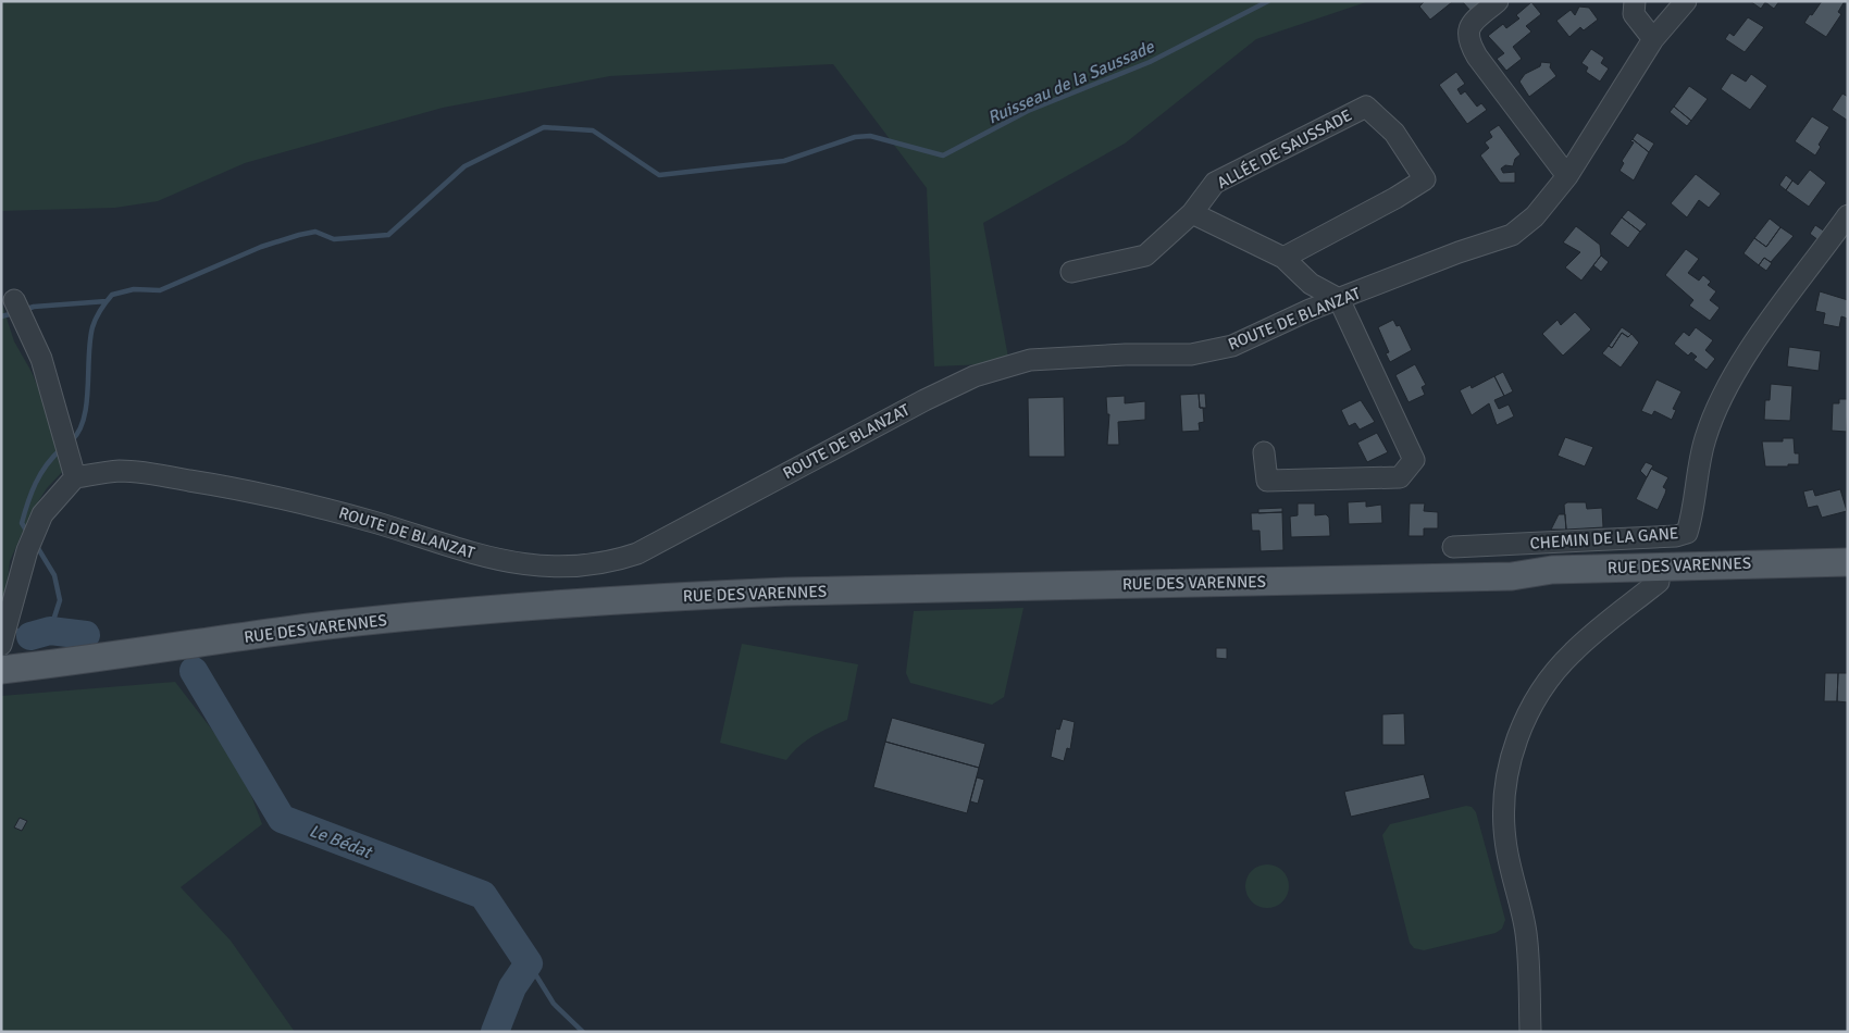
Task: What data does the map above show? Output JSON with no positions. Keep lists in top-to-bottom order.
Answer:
{
  "streets": {
    "main road": ["RUE DES VARENNES"],
    "street": ["ALLÉE DE SAUSSADE", "ROUTE DE BLANZAT", "CHEMIN DE LA GANE"]
  },
  "water": ["Ruisseau de la Saussade", "Le Bédat"]
}
